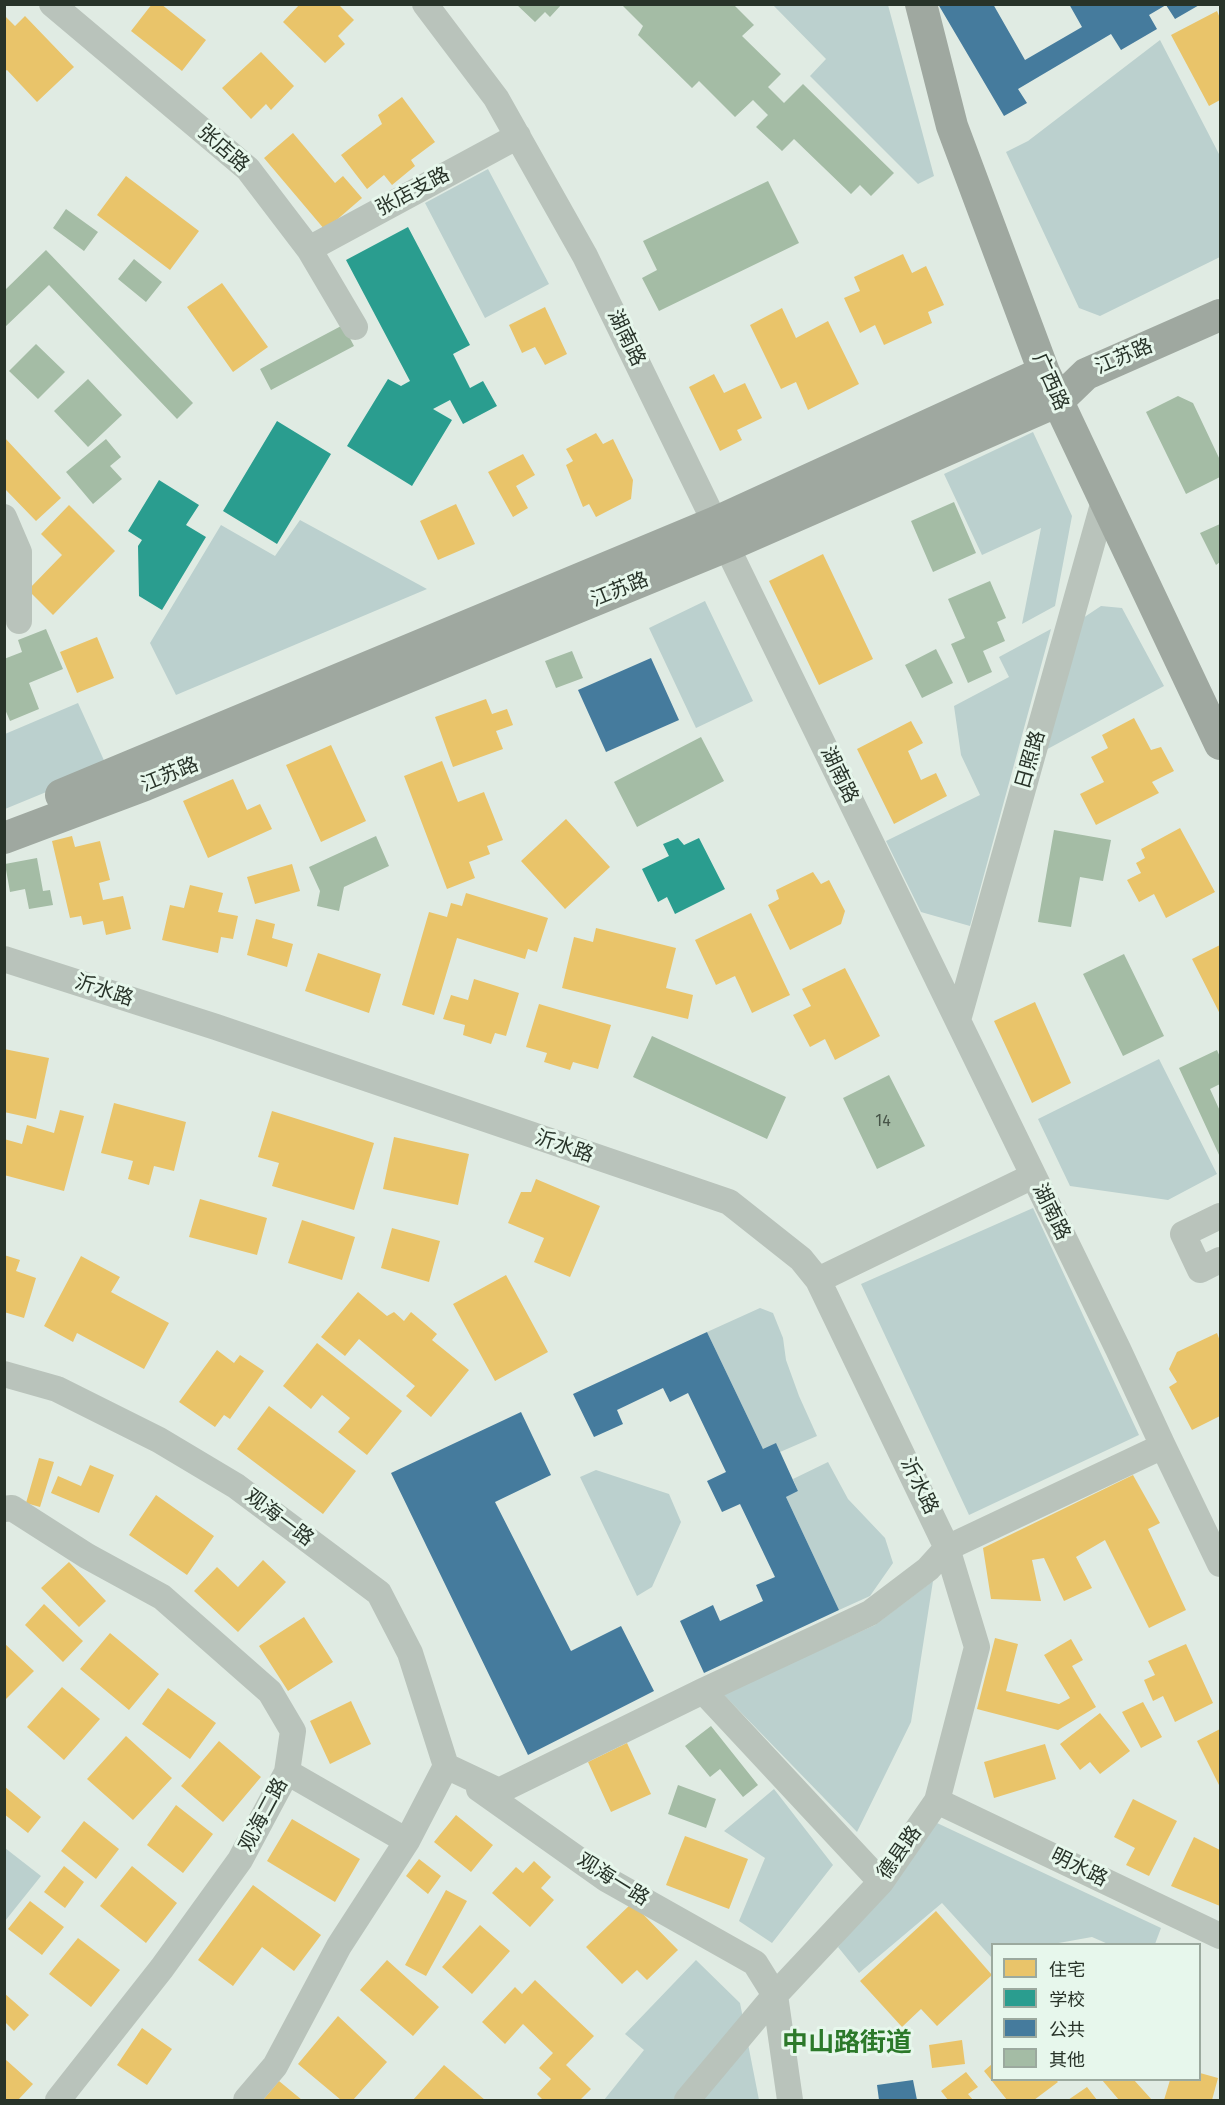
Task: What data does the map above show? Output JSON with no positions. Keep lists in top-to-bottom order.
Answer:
{
  "streets": {
    "main road": ["江苏路", "广西路"],
    "street": [
      "张店路",
      "张店支路",
      "湖南路",
      "日照路",
      "沂水路",
      "观海一路",
      "观海二路",
      "德县路",
      "明水路"
    ]
  },
  "crossings": [
    ["张店路", "张店支路"],
    ["张店支路", "湖南路"],
    ["湖南路", "江苏路"],
    ["湖南路", "日照路"],
    ["江苏路", "广西路"],
    ["广西路", "日照路"],
    ["沂水路", "德县路"],
    ["观海一路", "德县路"],
    ["德县路", "明水路"]
  ],
  "districts": ["中山路街道"],
  "house_numbers": ["14"],
  "legend": [
    "住宅",
    "学校",
    "公共",
    "其他"
  ]
}
